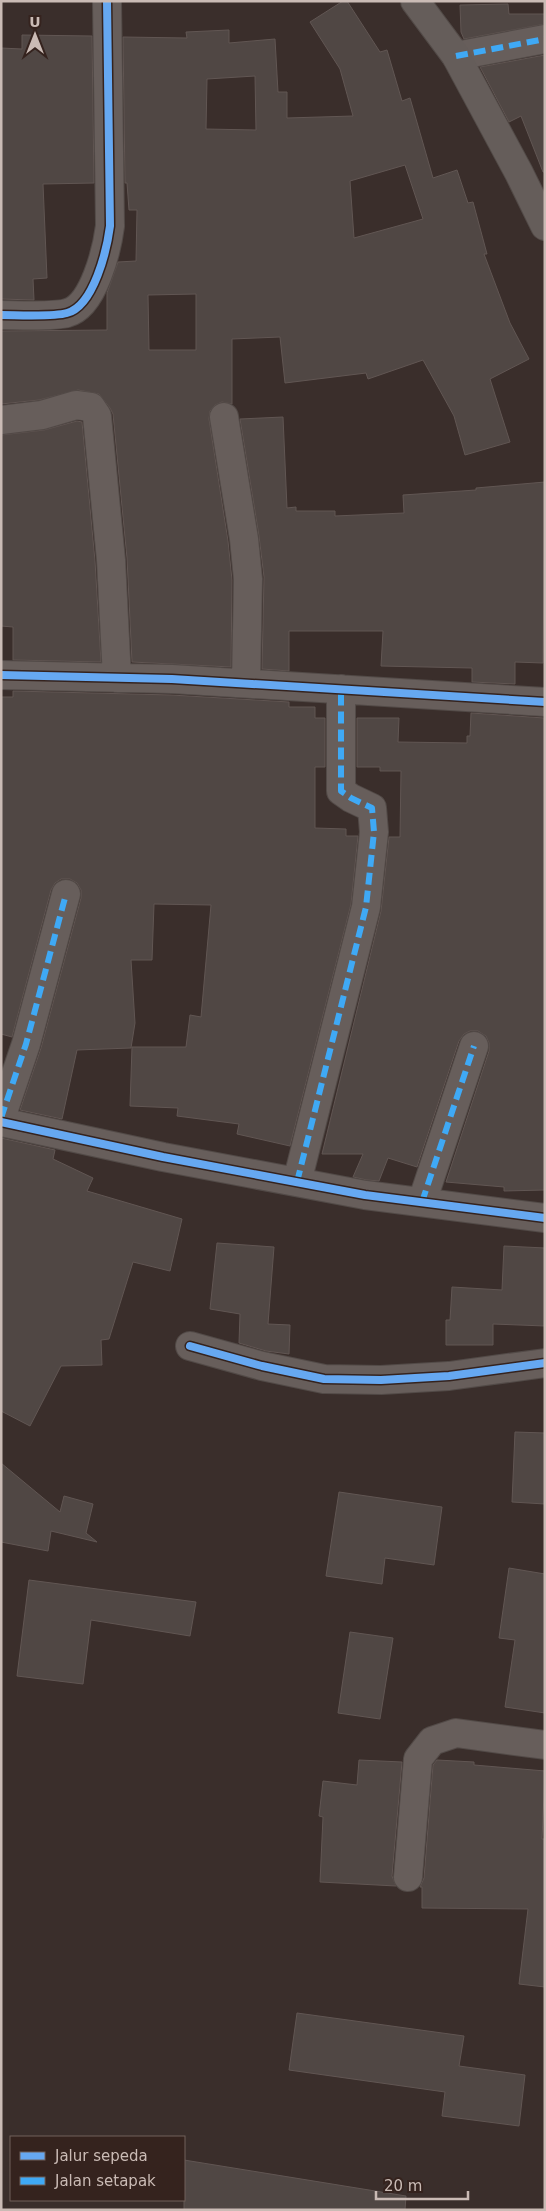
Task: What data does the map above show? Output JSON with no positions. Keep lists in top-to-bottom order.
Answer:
{
  "legend": ["Jalur sepeda", "Jalan setapak"],
  "scale_bar": "20 m",
  "north": "top"
}
